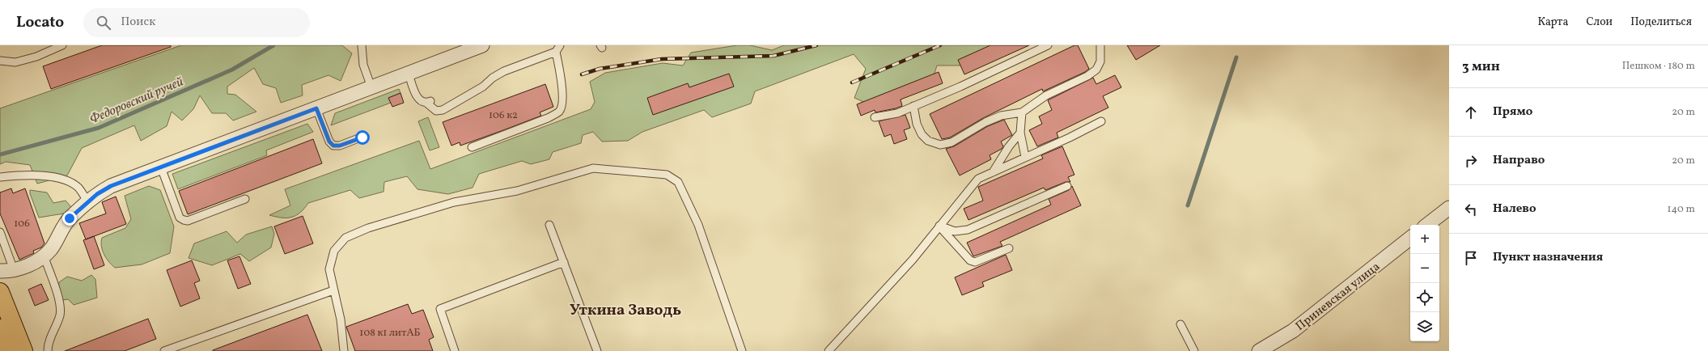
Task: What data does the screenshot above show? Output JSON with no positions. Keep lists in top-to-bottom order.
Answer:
{
  "streets": {
    "street": ["Приневская улица"]
  },
  "districts": ["Уткина Заводь"],
  "water": ["Федоровский ручей"],
  "house_numbers": ["106 к2", "106", "108 к1 литАБ"],
  "page": {
    "header": "Locato",
    "search": "Поиск",
    "nav": ["Карта", "Слои", "Поделиться"],
    "heading": ["3 мин", "Пешком · 180 m"],
    "list": [
      ["Прямо", "20 m"],
      ["Направо", "20 m"],
      ["Налево", "140 m"],
      "Пункт назначения"
    ],
    "map_buttons": ["+", "−"]
  }
}
